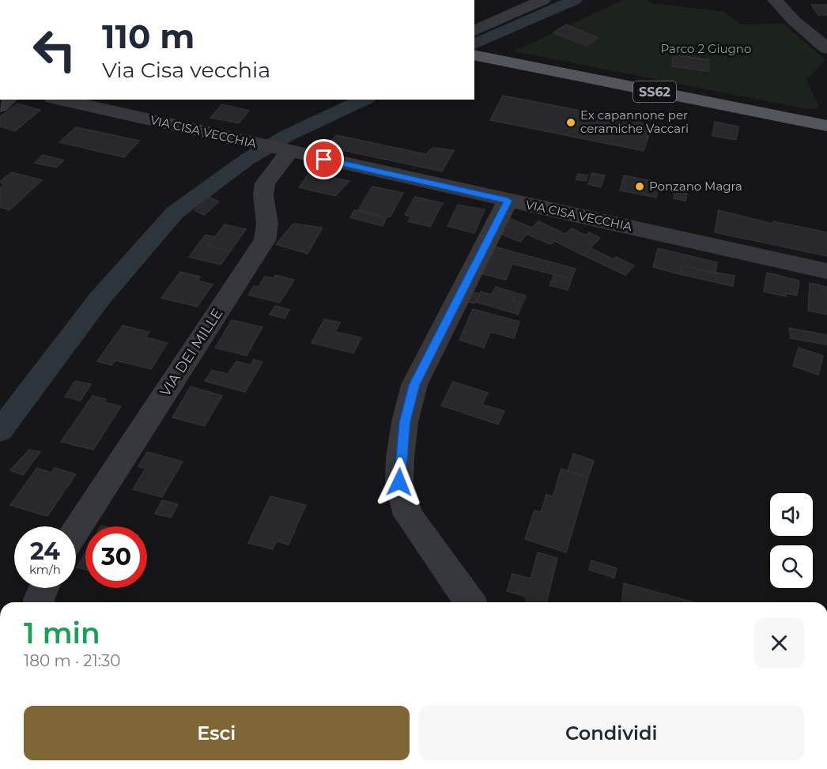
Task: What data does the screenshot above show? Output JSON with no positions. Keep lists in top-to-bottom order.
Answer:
{
  "streets": {
    "main road": ["SS62"],
    "street": ["VIA CISA VECCHIA", "VIA DEI MILLE"]
  },
  "crossings": [
    ["VIA CISA VECCHIA", "VIA DEI MILLE"]
  ],
  "parks": ["Parco 2 Giugno"],
  "places": ["Ex capannone per ceramiche Vaccari", "Ponzano Magra"],
  "page": {
    "turn": ["110 m", "Via Cisa vecchia"],
    "speed": "24 km/h",
    "limit": "30",
    "heading": ["1 min", "180 m · 21:30"],
    "buttons": ["Esci", "Condividi"]
  }
}
